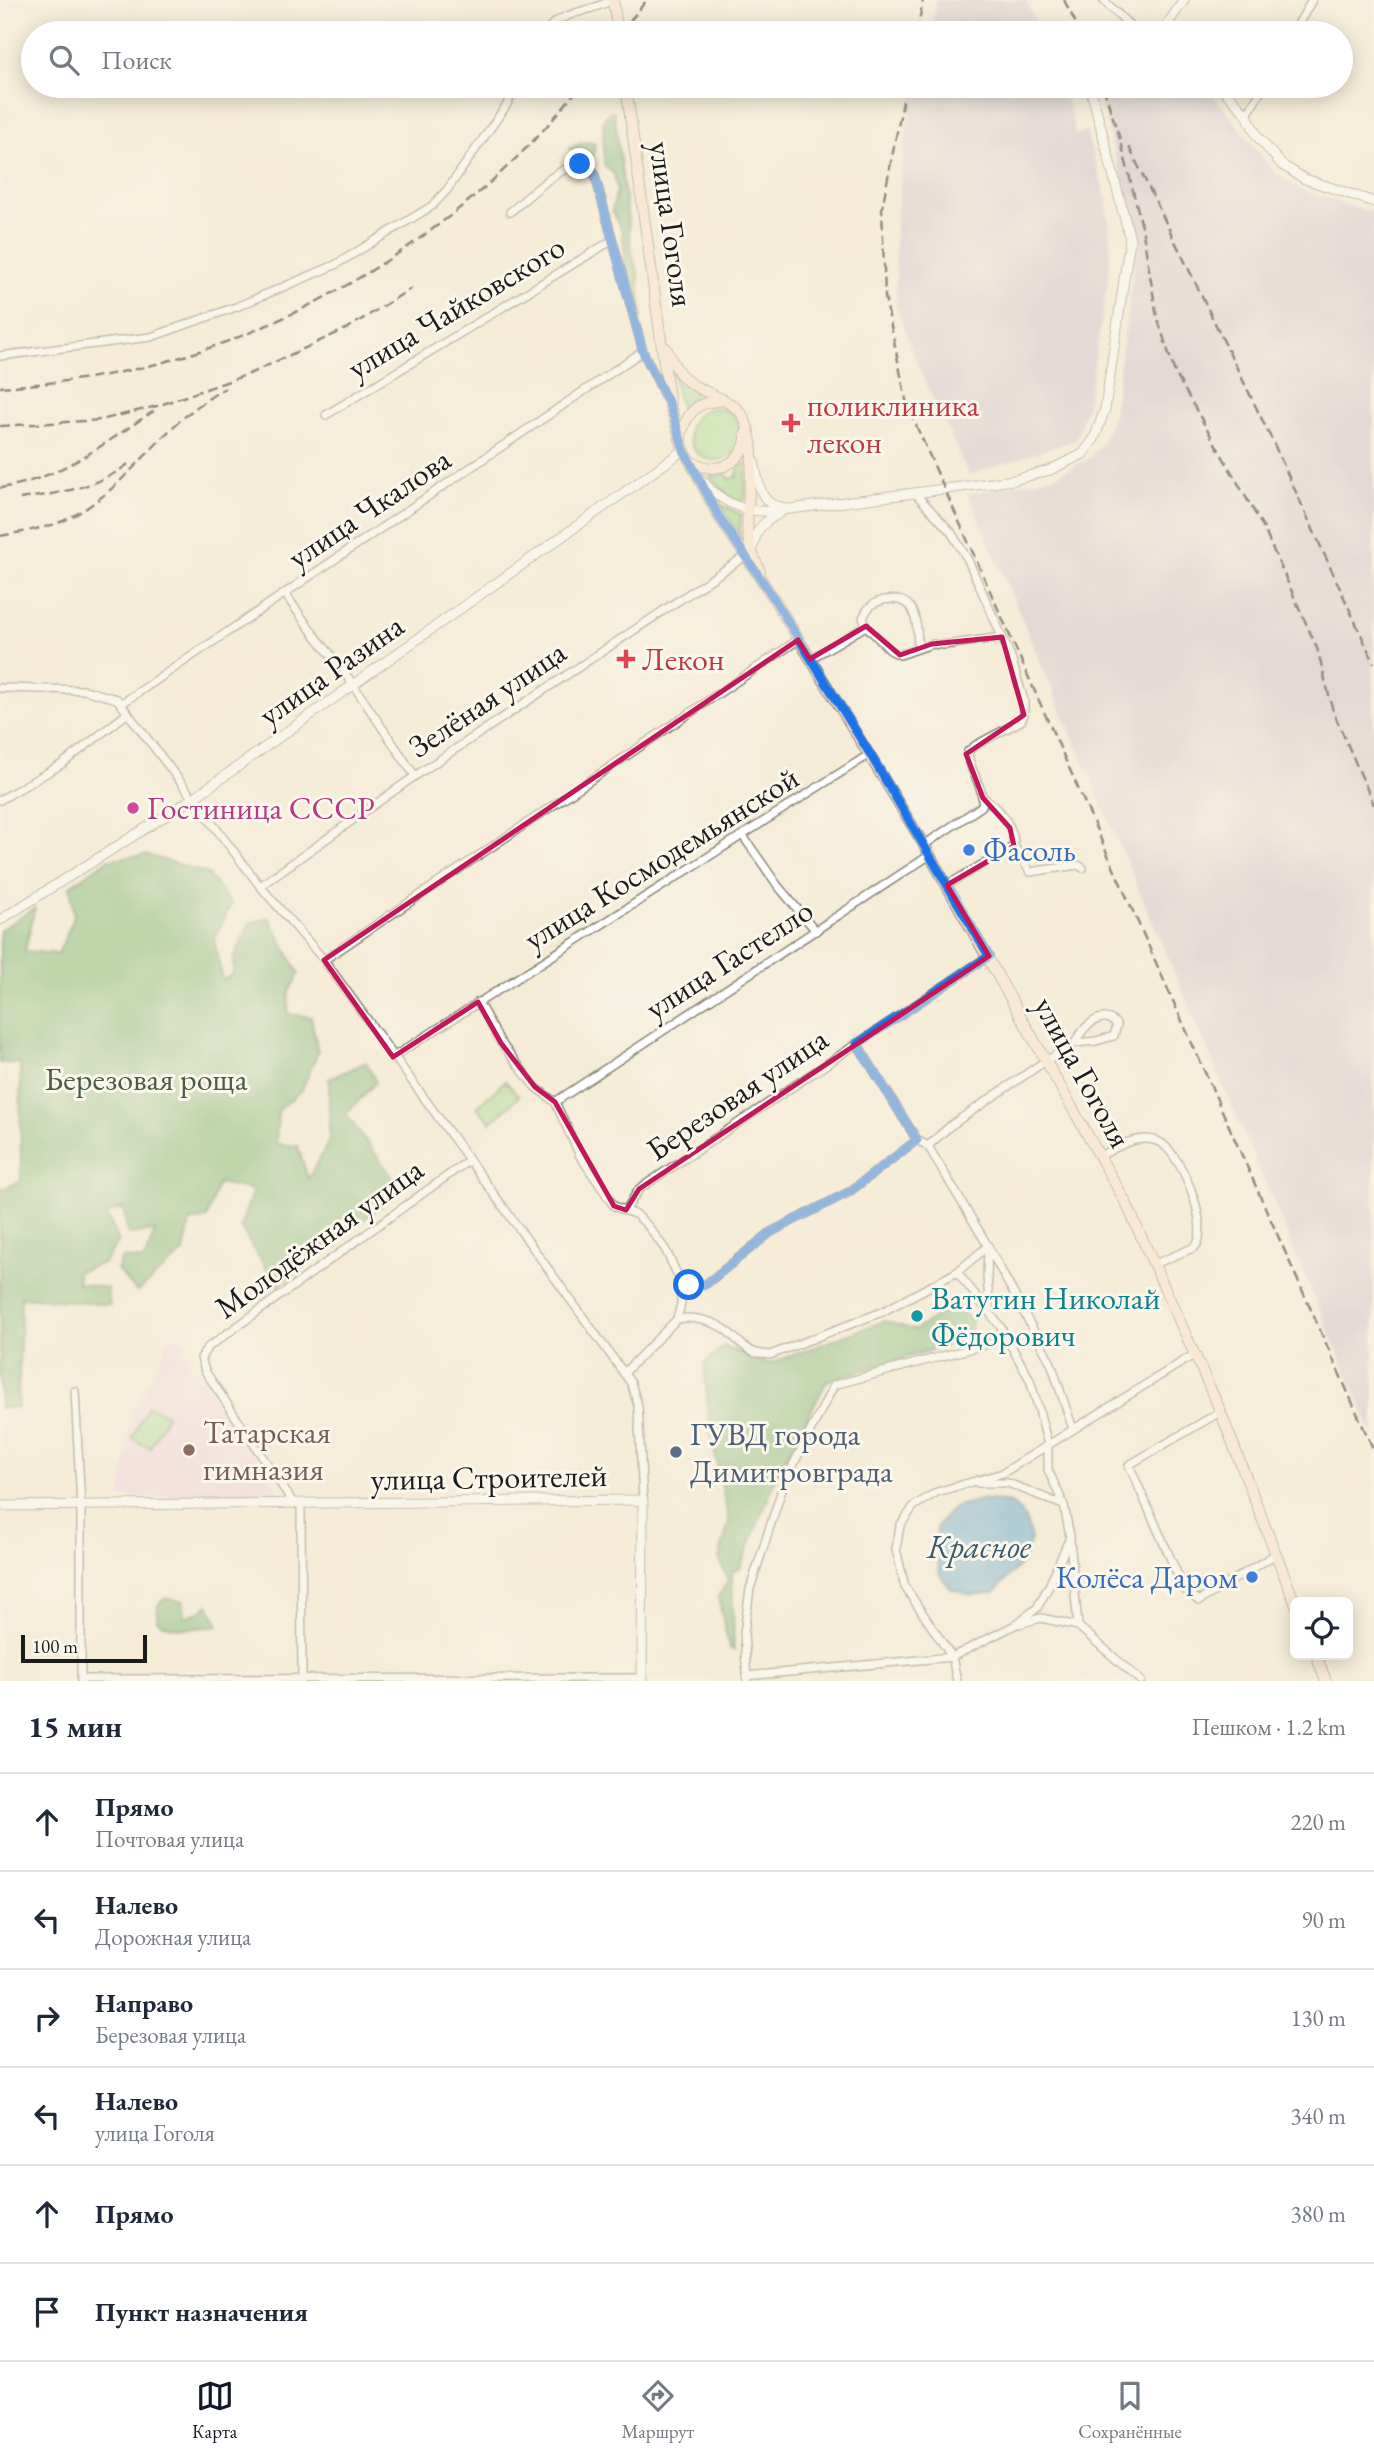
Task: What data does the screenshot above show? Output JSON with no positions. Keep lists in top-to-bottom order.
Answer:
{
  "streets": {
    "main road": ["улица Гоголя"],
    "street": [
      "улица Чайковского",
      "улица Чкалова",
      "улица Разина",
      "Зелёная улица",
      "улица Космодемьянской",
      "улица Гастелло",
      "Березовая улица",
      "Молодёжная улица",
      "улица Строителей"
    ]
  },
  "crossings": [
    ["улица Гоголя", "Зелёная улица"],
    ["улица Гоголя", "улица Космодемьянской"],
    ["улица Гоголя", "улица Гастелло"],
    ["улица Гоголя", "Березовая улица"],
    ["Молодёжная улица", "улица Строителей"]
  ],
  "water": ["Красное"],
  "parks": ["Березовая роща"],
  "places": {
    "health": ["поликлиника лекон", "Лекон"],
    "other": [
      "Гостиница СССР",
      "Фасоль",
      "Ватутин Николай Фёдорович",
      "Татарская гимназия",
      "ГУВД города Димитровграда",
      "Колёса Даром"
    ]
  },
  "scale_bar": "100 m",
  "page": {
    "search": "Поиск",
    "scale": "100 m",
    "heading": ["15 мин", "Пешком · 1.2 km"],
    "list": [
      ["Прямо", "Почтовая улица", "220 m"],
      ["Налево", "Дорожная улица", "90 m"],
      ["Направо", "Березовая улица", "130 m"],
      ["Налево", "улица Гоголя", "340 m"],
      ["Прямо", "380 m"],
      "Пункт назначения"
    ],
    "nav": ["Карта", "Маршрут", "Сохранённые"]
  }
}
